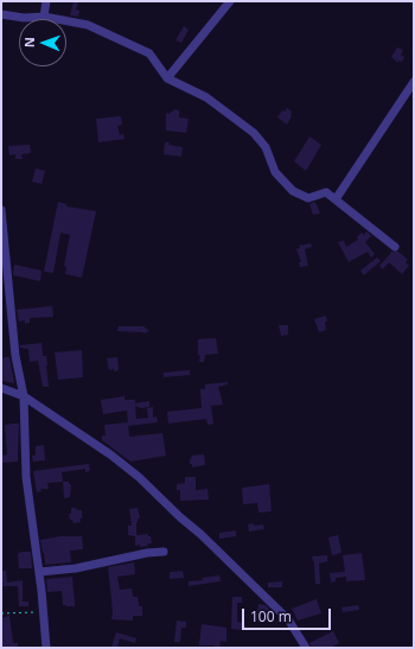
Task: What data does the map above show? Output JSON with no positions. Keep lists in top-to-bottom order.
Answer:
{
  "scale_bar": "100 m",
  "north": "left"
}
